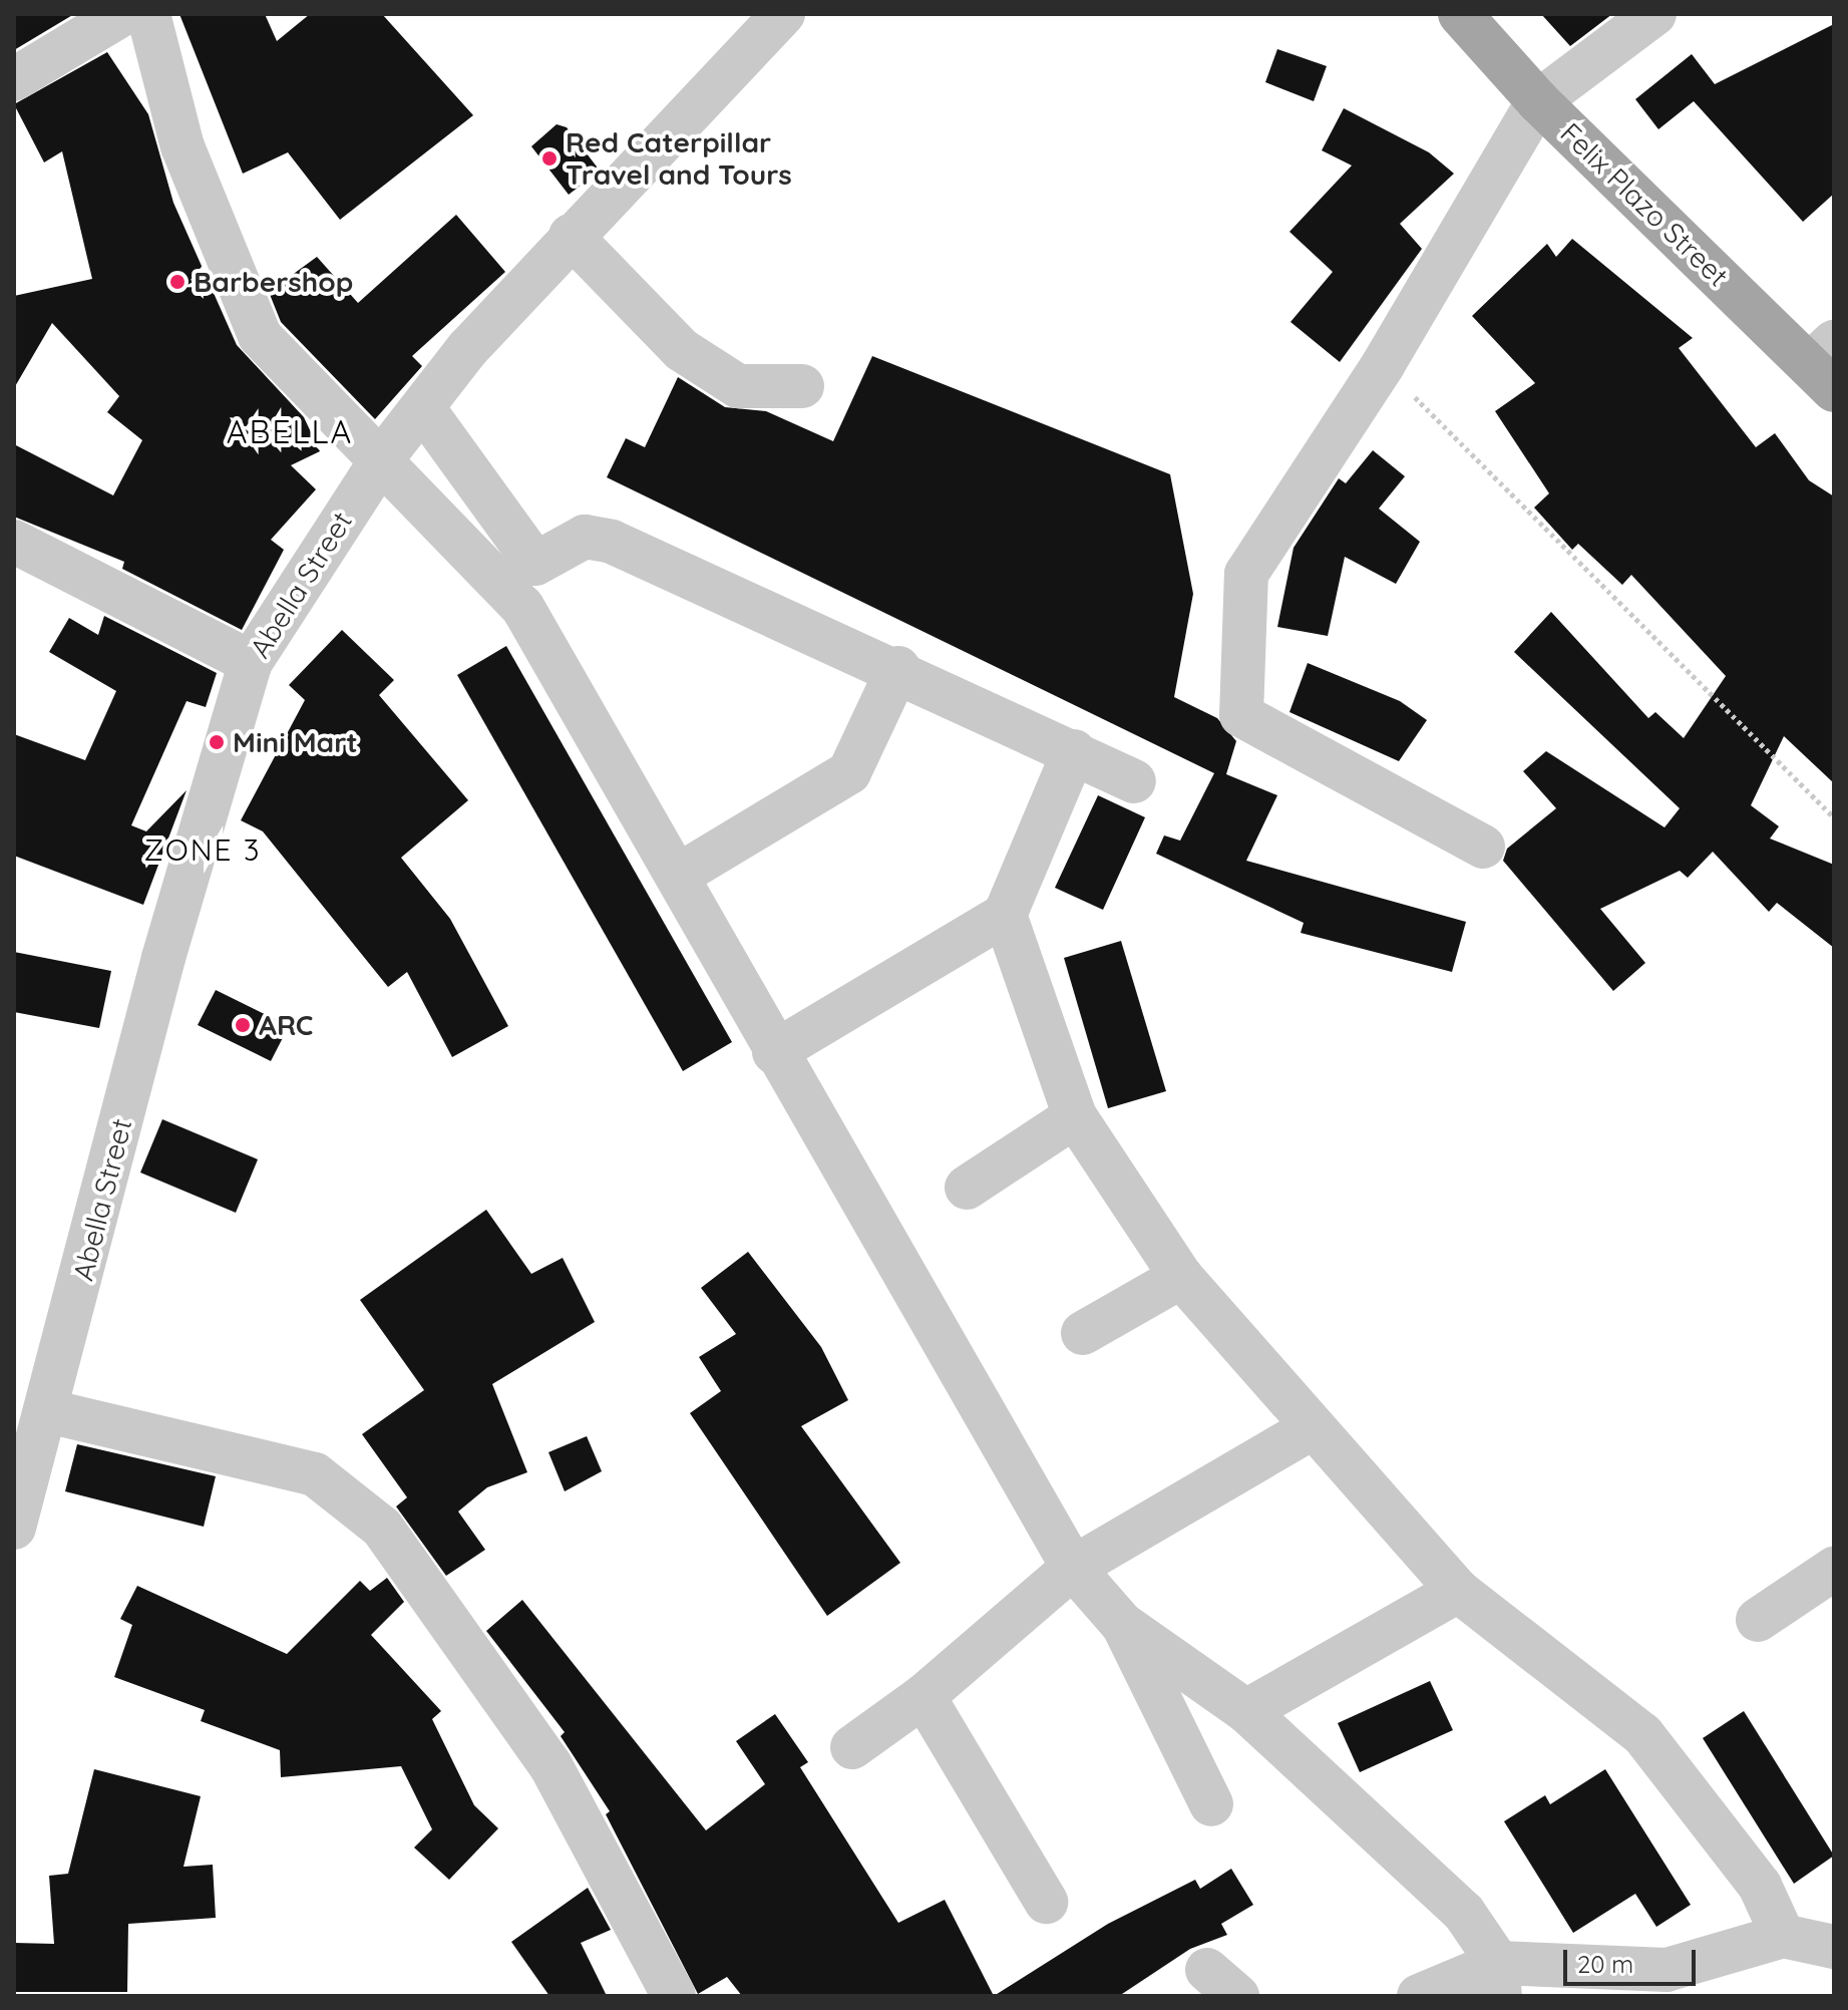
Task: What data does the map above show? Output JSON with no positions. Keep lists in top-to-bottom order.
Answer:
{
  "streets": {
    "main road": ["Felix Plazo Street"],
    "street": ["Abella Street"]
  },
  "districts": ["ABELLA", "ZONE 3"],
  "places": [
    "Red Caterpillar Travel and Tours",
    "Barbershop",
    "Mini Mart",
    "ARC"
  ],
  "scale_bar": "20 m"
}
